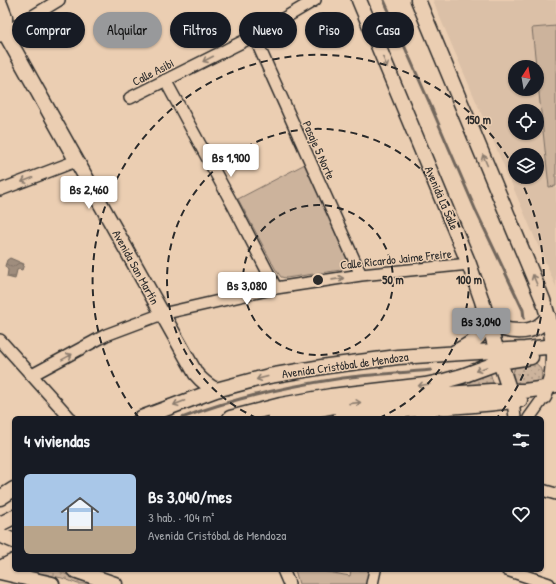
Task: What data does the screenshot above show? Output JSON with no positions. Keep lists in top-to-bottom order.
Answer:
{
  "streets": {
    "main road": ["Avenida La Salle", "Avenida San Martín", "Avenida Cristóbal de Mendoza"],
    "street": ["Calle Asibi", "Pasaje 5 Norte", "Calle Ricardo Jaime Freire"]
  },
  "crossings": [
    ["Pasaje 5 Norte", "Calle Ricardo Jaime Freire"],
    ["Avenida La Salle", "Calle Ricardo Jaime Freire"],
    ["Avenida La Salle", "Avenida Cristóbal de Mendoza"],
    ["Calle Ricardo Jaime Freire", "Avenida San Martín"],
    ["Avenida San Martín", "Avenida Cristóbal de Mendoza"]
  ],
  "one_way": ["Calle Asibi", "Calle Ricardo Jaime Freire"],
  "north": "top",
  "page": {
    "chip": [
      "Comprar",
      "Alquilar",
      "Filtros",
      "Nuevo",
      "Piso",
      "Casa"
    ],
    "price": [
      "Bs 1,900",
      "Bs 2,460",
      "Bs 3,080",
      "Bs 3,040"
    ],
    "heading": "4 viviendas",
    "list": [
      {
        "name": "Bs 3,040/mes",
        "note": "3 hab. · 104 m² · Avenida Cristóbal de Mendoza"
      }
    ]
  },
  "rings": ["150 m", "50 m", "100 m"]
}
